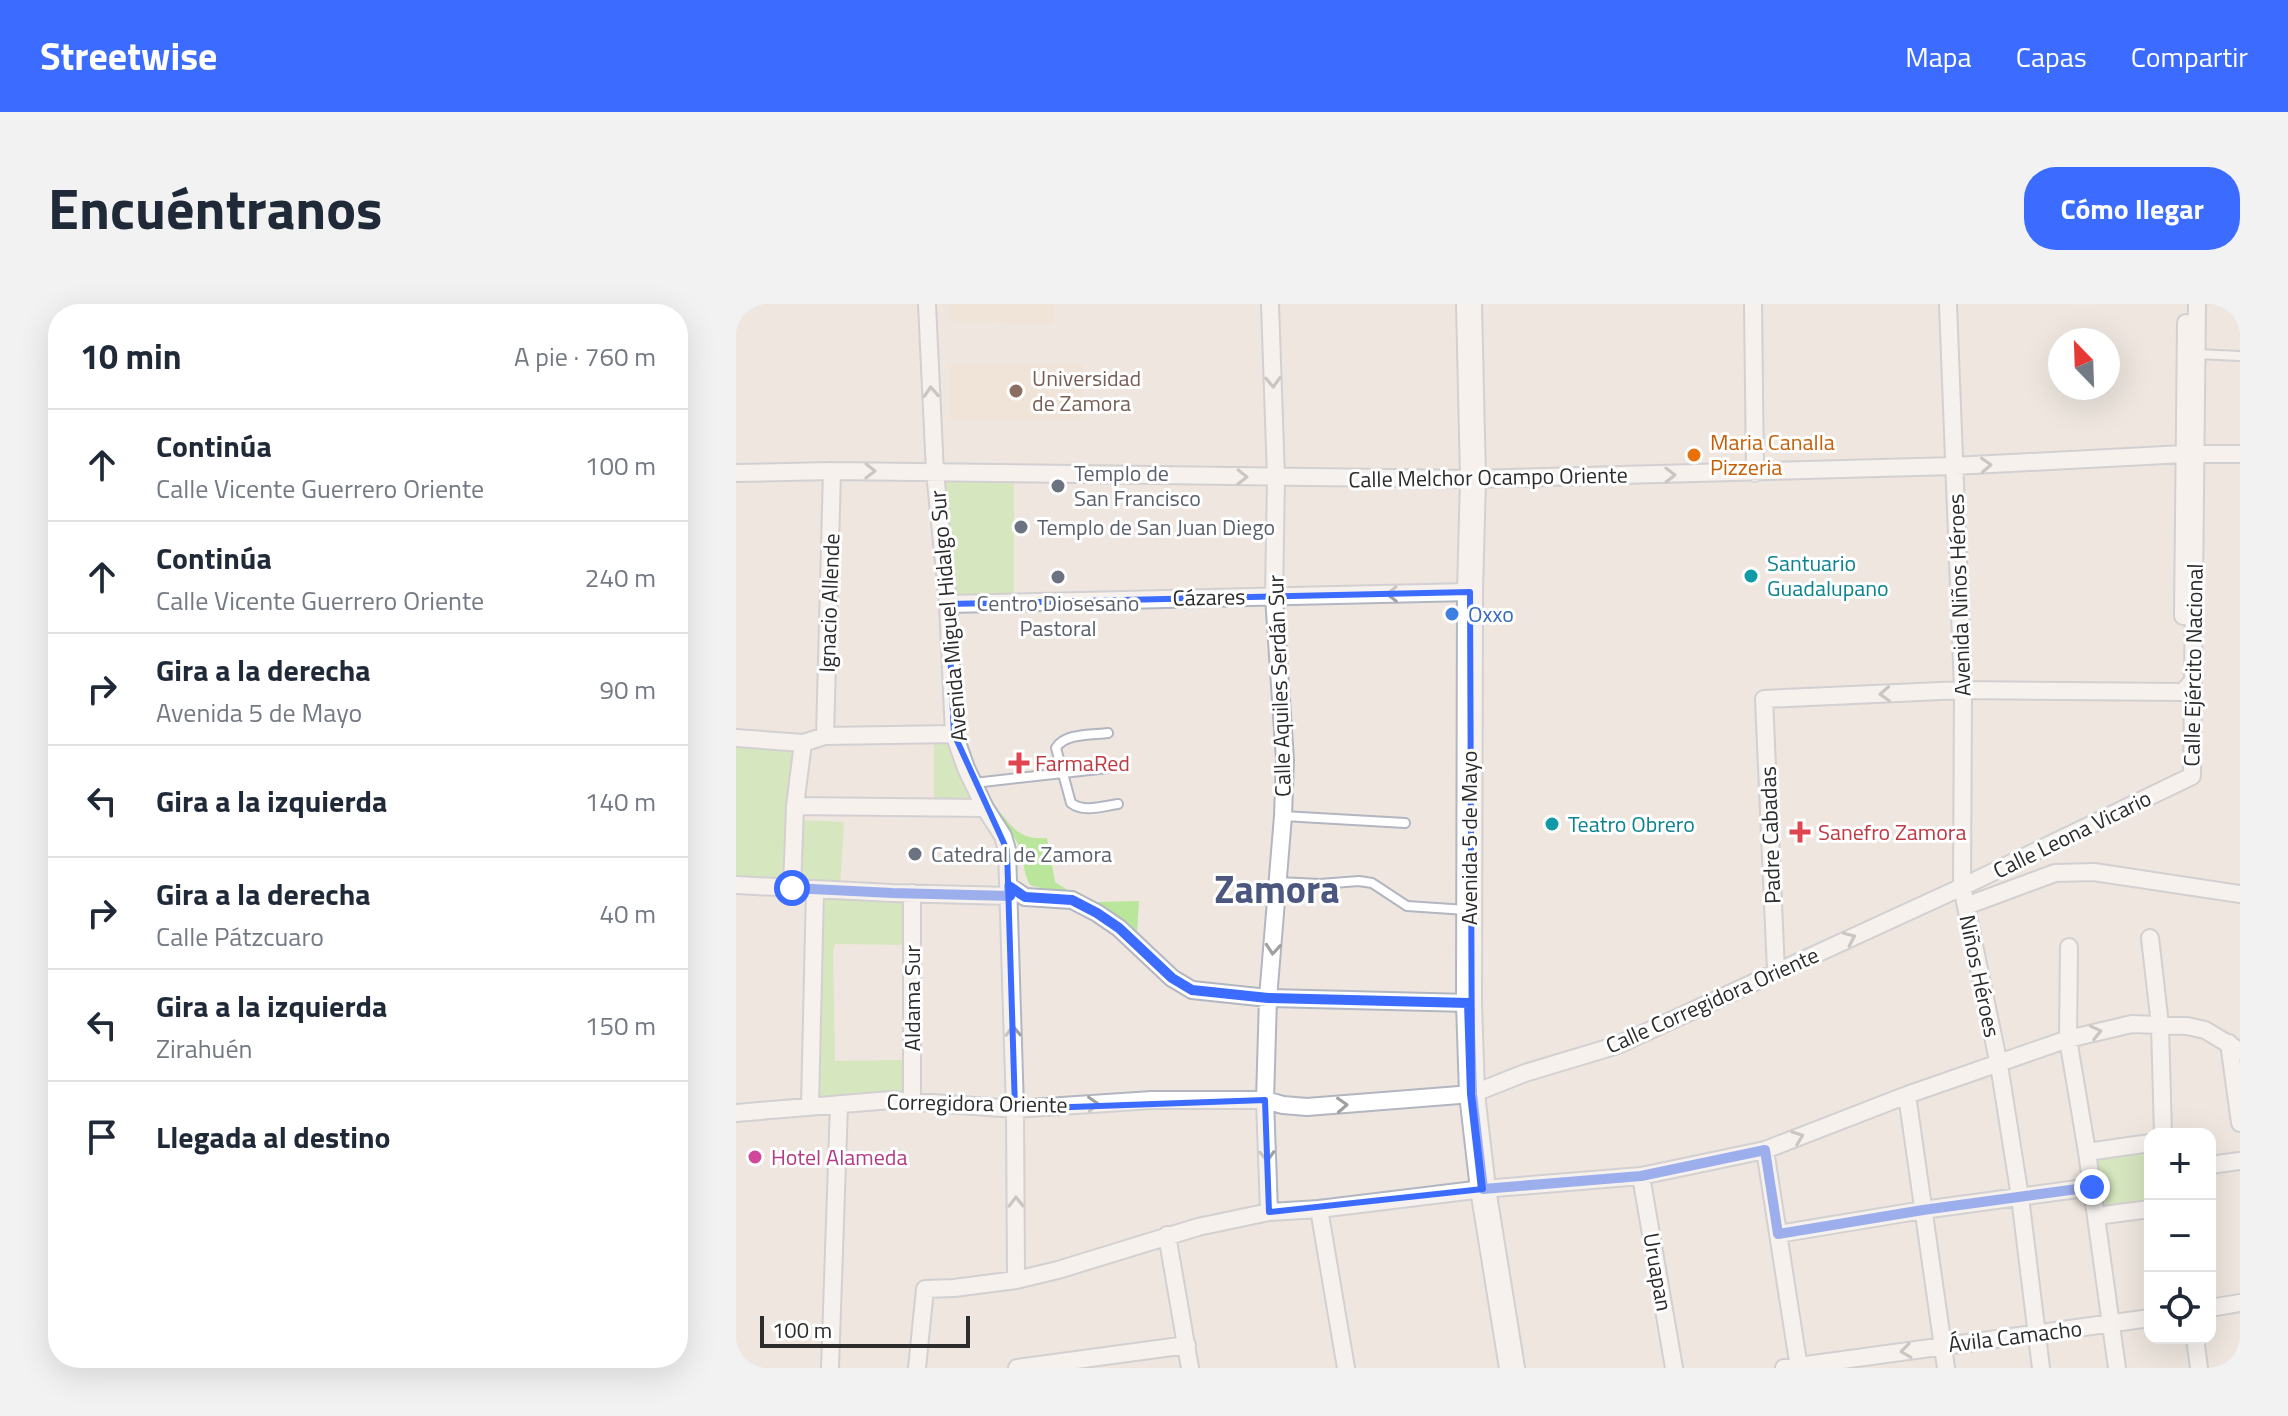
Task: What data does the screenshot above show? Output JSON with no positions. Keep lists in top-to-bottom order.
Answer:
{
  "streets": {
    "street": [
      "Calle Melchor Ocampo Oriente",
      "Avenida Niños Héroes",
      "Cázares",
      "Ignacio Allende",
      "Avenida Miguel Hidalgo Sur",
      "Calle Ejército Nacional",
      "Calle Aquiles Serdán Sur",
      "Calle Leona Vicario",
      "Padre Cabadas",
      "Avenida 5 de Mayo",
      "Niños Héroes",
      "Aldama Sur",
      "Calle Corregidora Oriente",
      "Corregidora Oriente",
      "Uruapan",
      "Ávila Camacho"
    ]
  },
  "crossings": [
    ["Calle Melchor Ocampo Oriente", "Avenida Niños Héroes"],
    ["Calle Melchor Ocampo Oriente", "Ignacio Allende"],
    ["Calle Melchor Ocampo Oriente", "Avenida Miguel Hidalgo Sur"],
    ["Calle Melchor Ocampo Oriente", "Calle Ejército Nacional"],
    ["Calle Melchor Ocampo Oriente", "Calle Aquiles Serdán Sur"],
    ["Calle Melchor Ocampo Oriente", "Avenida 5 de Mayo"],
    ["Avenida Niños Héroes", "Calle Leona Vicario"],
    ["Avenida Niños Héroes", "Padre Cabadas"],
    ["Avenida Niños Héroes", "Niños Héroes"],
    ["Avenida Niños Héroes", "Calle Corregidora Oriente"],
    ["Cázares", "Avenida Miguel Hidalgo Sur"],
    ["Cázares", "Calle Aquiles Serdán Sur"],
    ["Cázares", "Avenida 5 de Mayo"],
    ["Avenida Miguel Hidalgo Sur", "Corregidora Oriente"],
    ["Calle Ejército Nacional", "Calle Leona Vicario"],
    ["Calle Aquiles Serdán Sur", "Calle Corregidora Oriente"],
    ["Calle Aquiles Serdán Sur", "Corregidora Oriente"],
    ["Calle Leona Vicario", "Niños Héroes"],
    ["Calle Leona Vicario", "Calle Corregidora Oriente"],
    ["Padre Cabadas", "Calle Corregidora Oriente"],
    ["Avenida 5 de Mayo", "Calle Corregidora Oriente"],
    ["Niños Héroes", "Calle Corregidora Oriente"],
    ["Niños Héroes", "Ávila Camacho"],
    ["Aldama Sur", "Corregidora Oriente"],
    ["Calle Corregidora Oriente", "Corregidora Oriente"]
  ],
  "one_way": [
    "Calle Melchor Ocampo Oriente",
    "Cázares",
    "Avenida Miguel Hidalgo Sur",
    "Calle Aquiles Serdán Sur"
  ],
  "districts": ["Zamora"],
  "places": {
    "other": [
      "Universidad de Zamora",
      "Maria Canalla Pizzeria",
      "Templo de San Francisco",
      "Templo de San Juan Diego",
      "Santuario Guadalupano",
      "Centro Diosesano Pastoral",
      "Oxxo",
      "Teatro Obrero",
      "Catedral de Zamora",
      "Hotel Alameda"
    ],
    "health": ["FarmaRed", "Sanefro Zamora"]
  },
  "scale_bar": "100 m",
  "north": "top left",
  "page": {
    "header": "Streetwise",
    "nav": ["Mapa", "Capas", "Compartir"],
    "title": "Encuéntranos",
    "buttons": "Cómo llegar",
    "heading": ["10 min", "A pie · 760 m"],
    "list": [
      ["Continúa", "Calle Vicente Guerrero Oriente", "100 m"],
      ["Continúa", "Calle Vicente Guerrero Oriente", "240 m"],
      ["Gira a la derecha", "Avenida 5 de Mayo", "90 m"],
      ["Gira a la izquierda", "140 m"],
      ["Gira a la derecha", "Calle Pátzcuaro", "40 m"],
      ["Gira a la izquierda", "Zirahuén", "150 m"],
      "Llegada al destino"
    ],
    "map_buttons": ["+", "−"],
    "scale": "100 m"
  }
}
